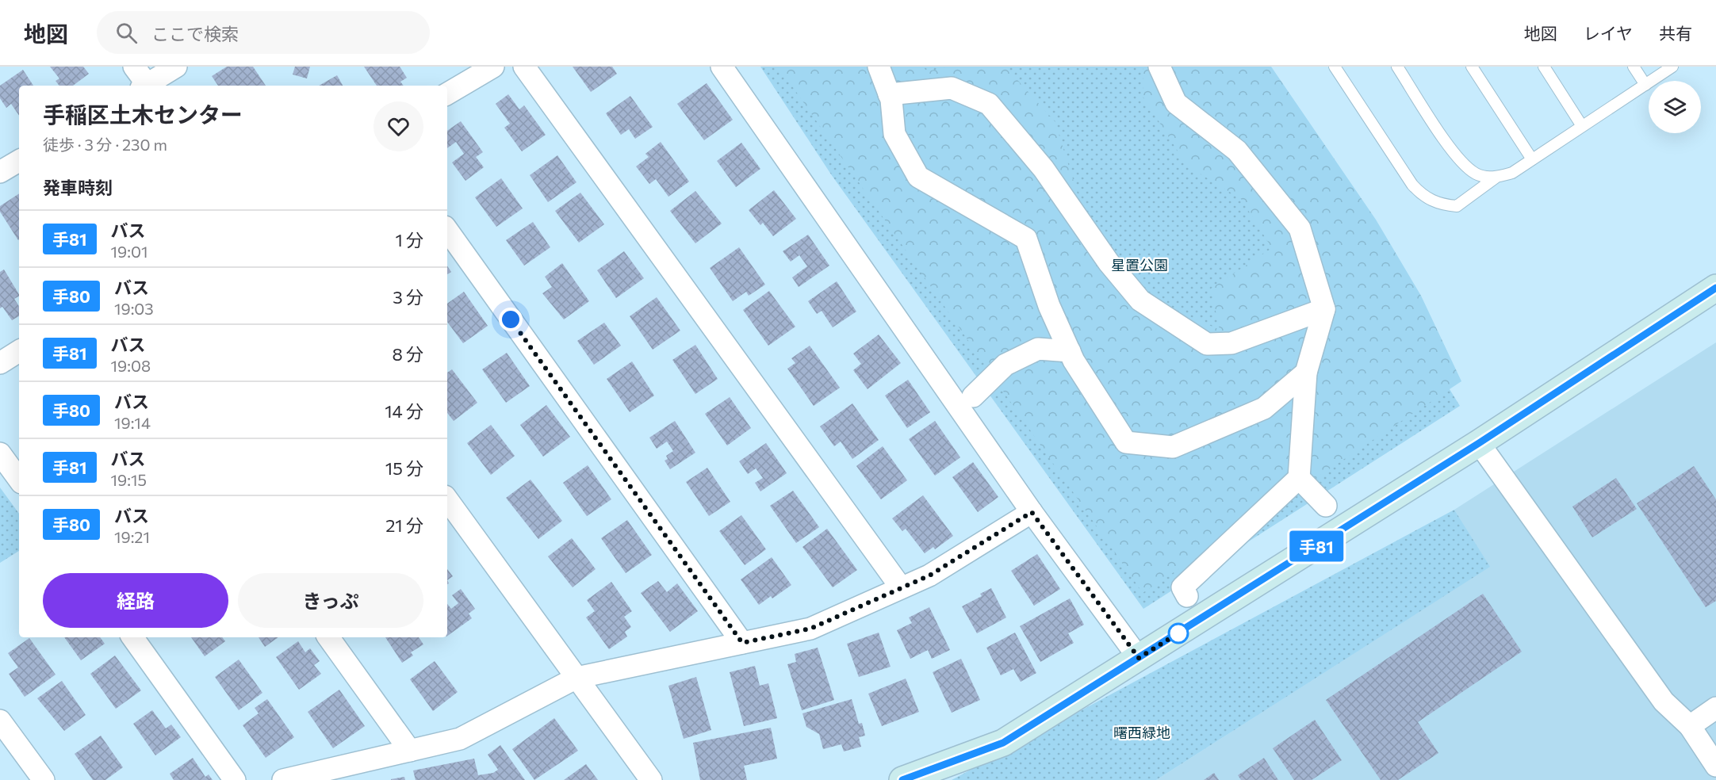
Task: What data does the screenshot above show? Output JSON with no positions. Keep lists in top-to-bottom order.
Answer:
{
  "parks": ["星置公園", "曙西緑地"],
  "lines": ["bus line 手81"],
  "page": {
    "header": "地図",
    "search": "ここで検索",
    "nav": ["地図", "レイヤ", "共有"],
    "on_map": "手81",
    "heading": [
      ["手稲区土木センター", "徒歩 · 3 分 · 230 m"],
      "発車時刻"
    ],
    "list": [
      {
        "mark": "手81",
        "name": "バス",
        "note": "19:01",
        "value": "1 分"
      },
      {
        "mark": "手80",
        "name": "バス",
        "note": "19:03",
        "value": "3 分"
      },
      {
        "mark": "手81",
        "name": "バス",
        "note": "19:08",
        "value": "8 分"
      },
      {
        "mark": "手80",
        "name": "バス",
        "note": "19:14",
        "value": "14 分"
      },
      {
        "mark": "手81",
        "name": "バス",
        "note": "19:15",
        "value": "15 分"
      },
      {
        "mark": "手80",
        "name": "バス",
        "note": "19:21",
        "value": "21 分"
      }
    ],
    "buttons": ["経路", "きっぷ"]
  }
}
